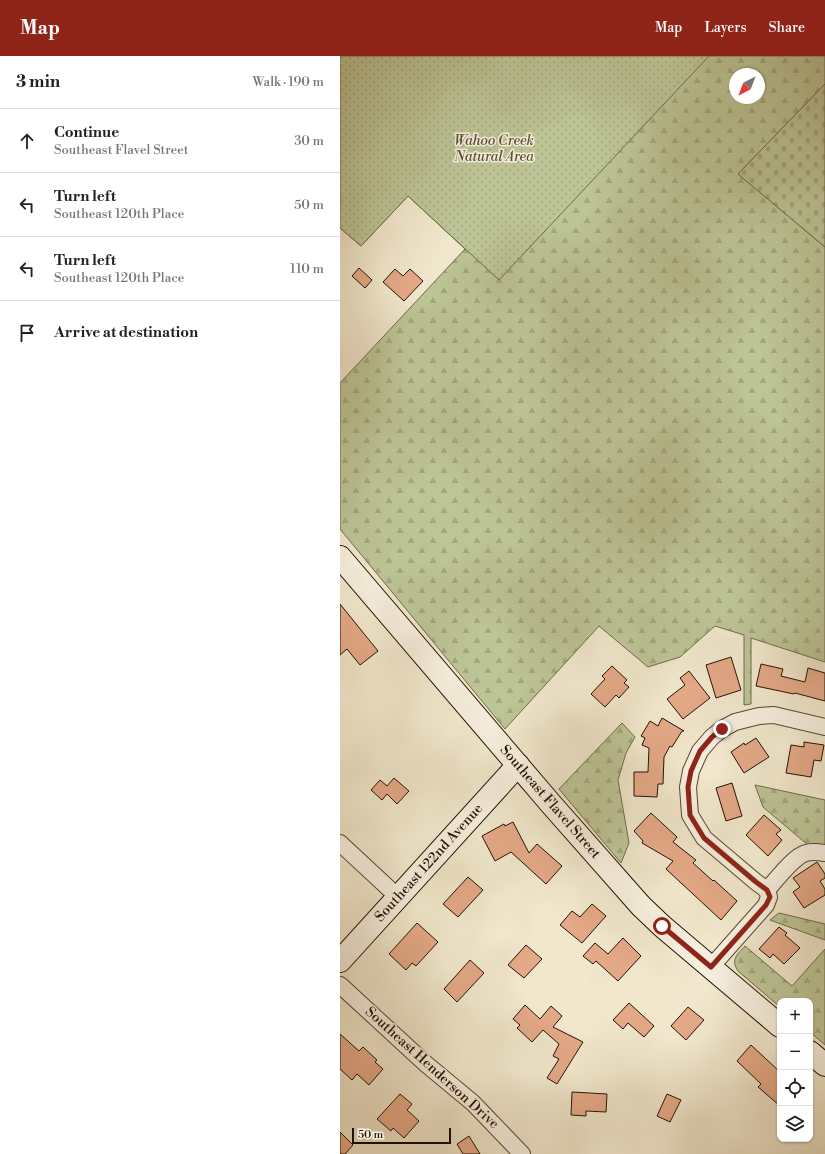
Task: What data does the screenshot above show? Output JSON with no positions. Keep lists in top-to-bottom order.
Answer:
{
  "streets": {
    "street": ["Southeast Flavel Street", "Southeast 122nd Avenue", "Southeast Henderson Drive"]
  },
  "crossings": [
    ["Southeast Flavel Street", "Southeast 122nd Avenue"]
  ],
  "parks": ["Wahoo Creek Natural Area"],
  "scale_bar": "50 m",
  "north": "bottom left",
  "page": {
    "header": "Map",
    "nav": ["Map", "Layers", "Share"],
    "heading": ["3 min", "Walk · 190 m"],
    "list": [
      ["Continue", "Southeast Flavel Street", "30 m"],
      ["Turn left", "Southeast 120th Place", "50 m"],
      ["Turn left", "Southeast 120th Place", "110 m"],
      "Arrive at destination"
    ],
    "map_buttons": ["+", "−"],
    "scale": "50 m"
  }
}
